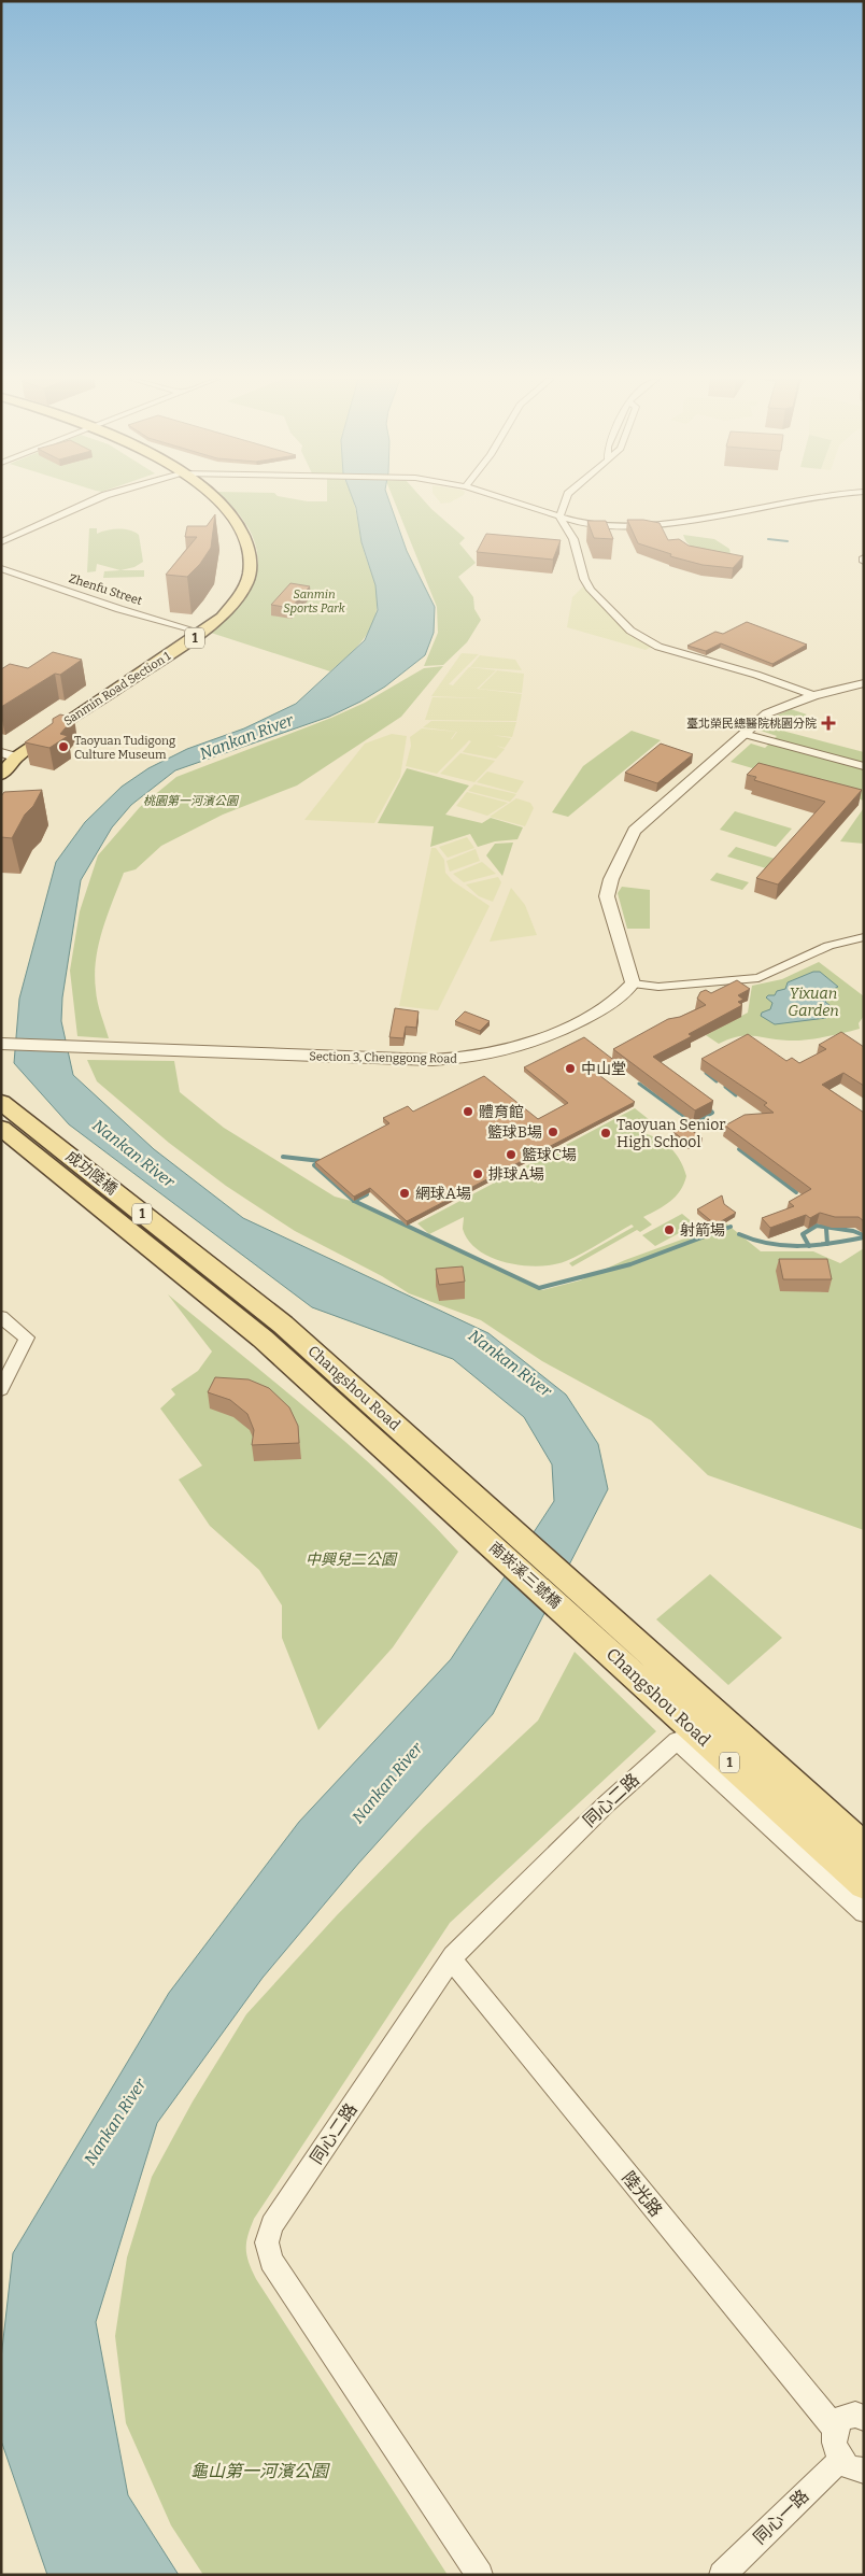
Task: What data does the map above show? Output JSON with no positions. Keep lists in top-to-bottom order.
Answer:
{
  "streets": {
    "main road": [
      "1",
      "Sanmin Road Section 1",
      "成功陸橋",
      "Changshou Road",
      "南崁溪三號橋"
    ],
    "street": [
      "Zhenfu Street",
      "Section 3, Chenggong Road",
      "同心二路",
      "陸光路",
      "同心一路"
    ]
  },
  "crossings": [
    ["Zhenfu Street", "Sanmin Road Section 1"],
    ["成功陸橋", "Changshou Road"],
    ["Changshou Road", "南崁溪三號橋"],
    ["Changshou Road", "同心二路"],
    ["同心二路", "陸光路"]
  ],
  "water": ["Nankan River"],
  "parks": [
    "Sanmin Sports Park",
    "桃園第一河濱公園",
    "Yixuan Garden",
    "中興兒二公園",
    "龜山第一河濱公園"
  ],
  "places": {
    "health": ["臺北榮民總醫院桃園分院"],
    "other": [
      "Taoyuan Tudigong Culture Museum",
      "中山堂",
      "體育館",
      "籃球B場",
      "Taoyuan Senior High School",
      "籃球C場",
      "排球A場",
      "網球A場",
      "射箭場"
    ]
  }
}
